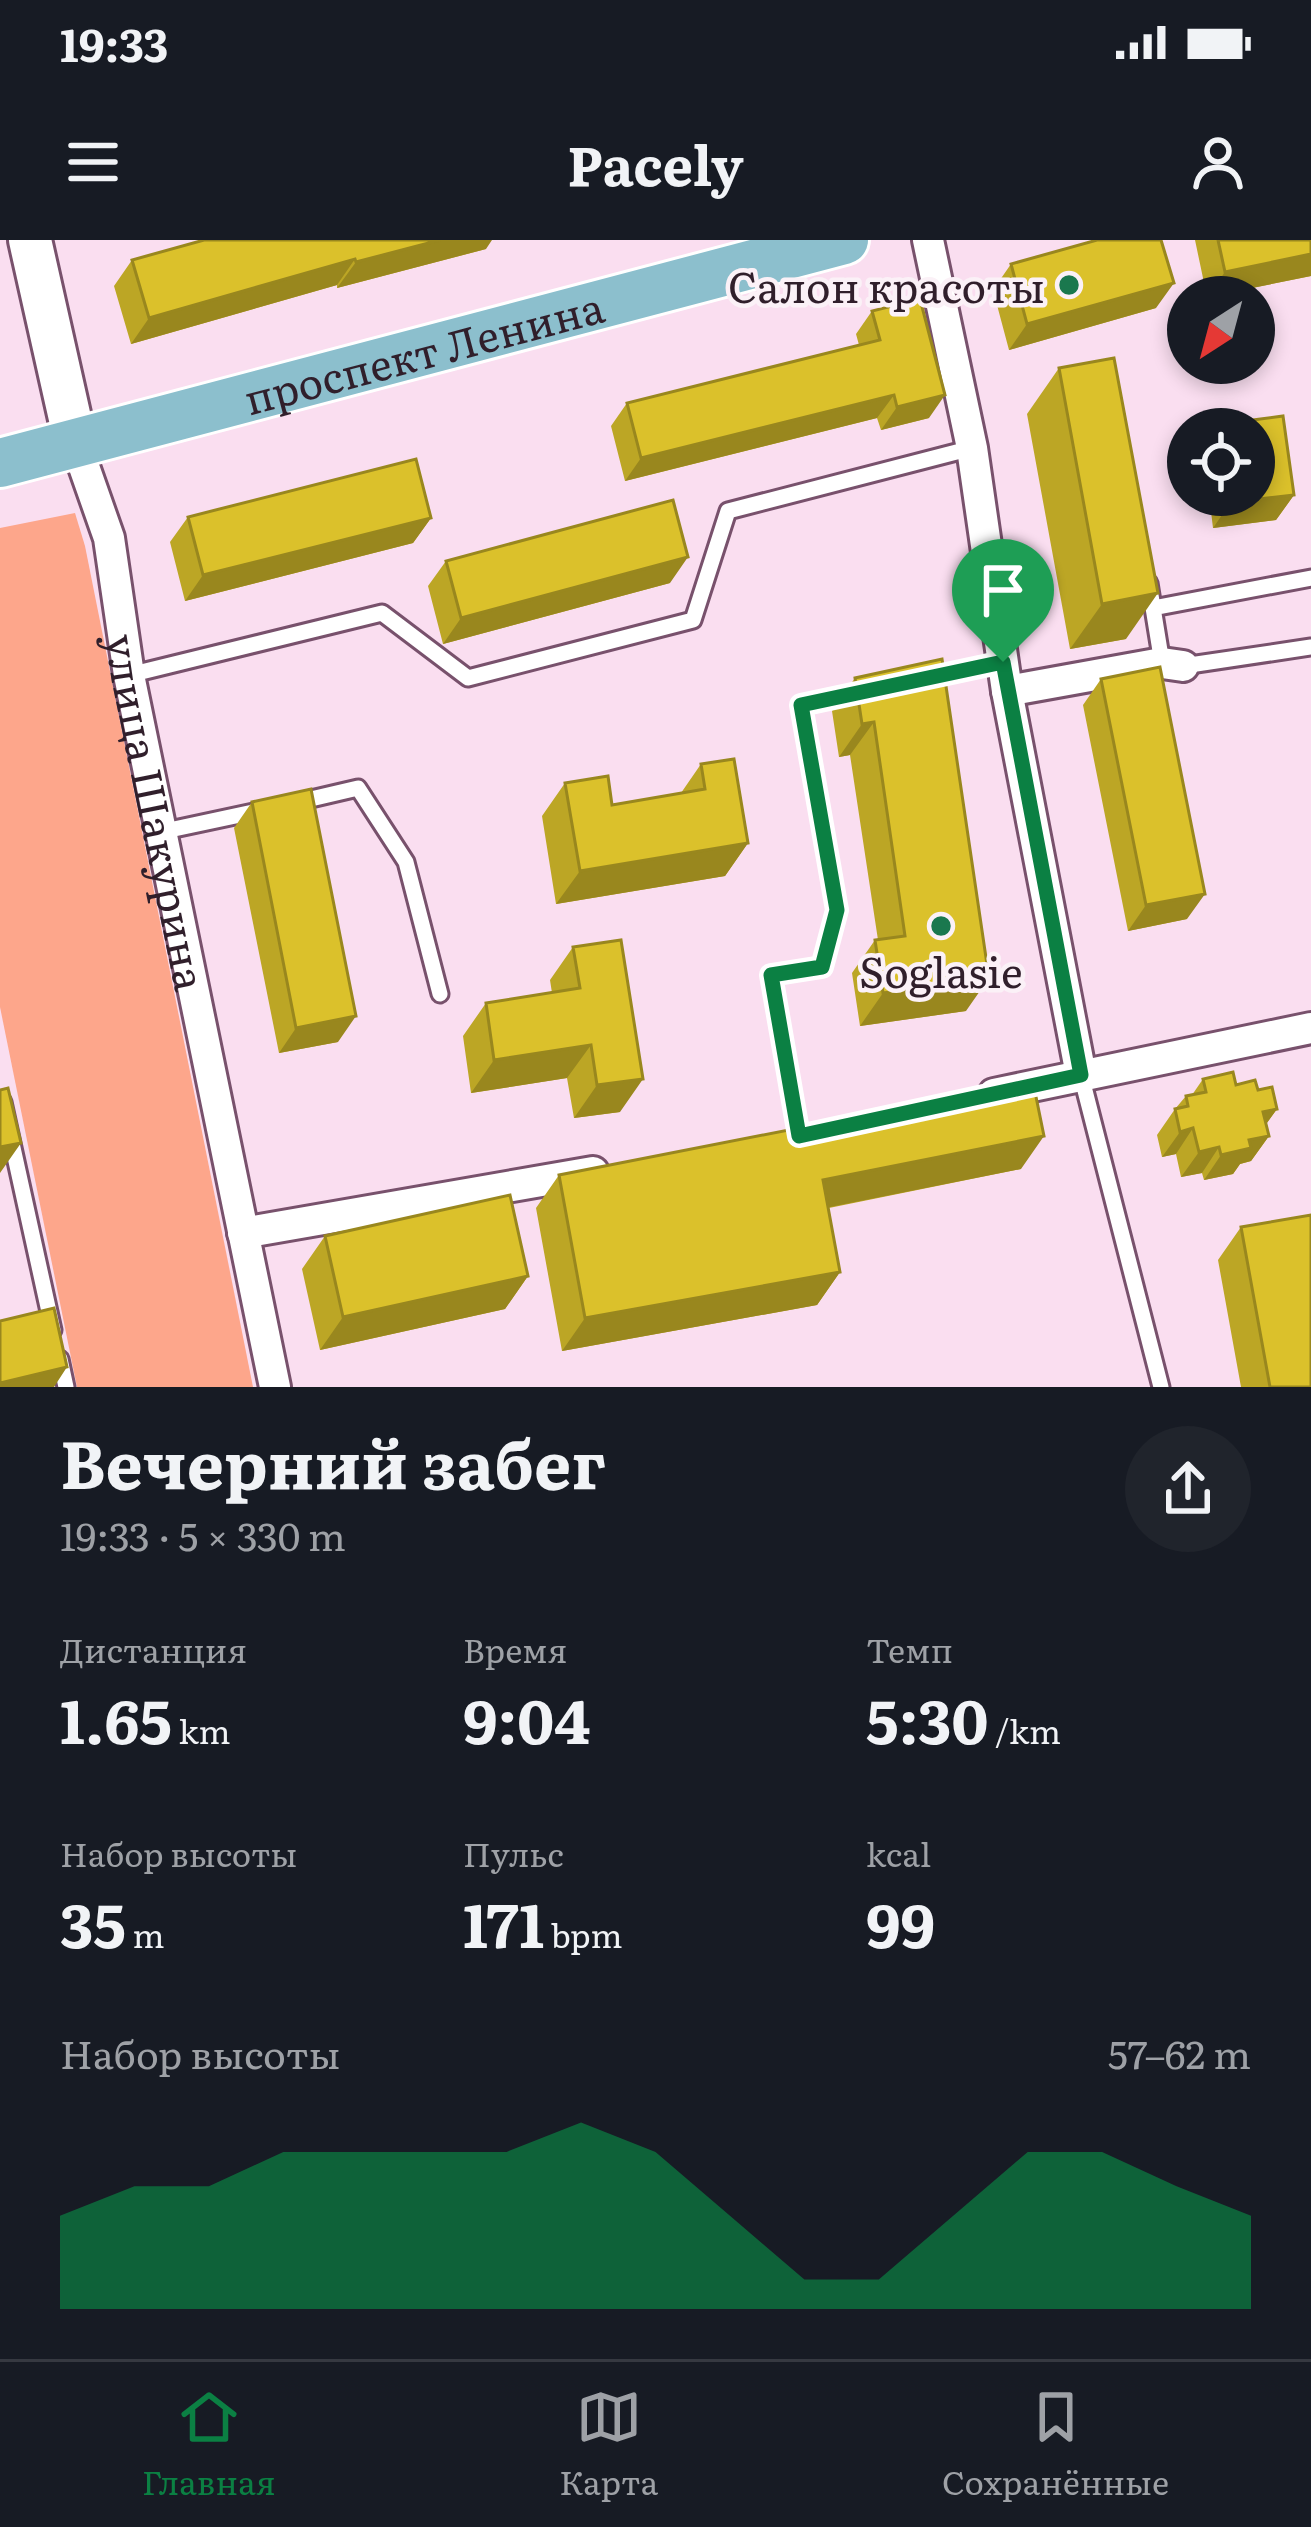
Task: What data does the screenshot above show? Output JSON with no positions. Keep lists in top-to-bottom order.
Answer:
{
  "streets": {
    "main road": ["проспект Ленина", "улица Шакурина"]
  },
  "crossings": [
    ["проспект Ленина", "улица Шакурина"]
  ],
  "places": ["Салон красоты", "Soglasie"],
  "north": "bottom left",
  "page": {
    "status": "19:33",
    "header": "Pacely",
    "heading": ["Вечерний забег", "19:33 · 5 × 330 m"],
    "stats": [
      ["Дистанция", "1.65 km"],
      ["Время", "9:04"],
      ["Темп", "5:30 /km"],
      ["Набор высоты", "35 m"],
      ["Пульс", "171 bpm"],
      ["kcal", "99"]
    ],
    "chart": ["Набор высоты", "57–62 m"],
    "tabs": ["Главная", "Карта", "Сохранённые"]
  }
}
